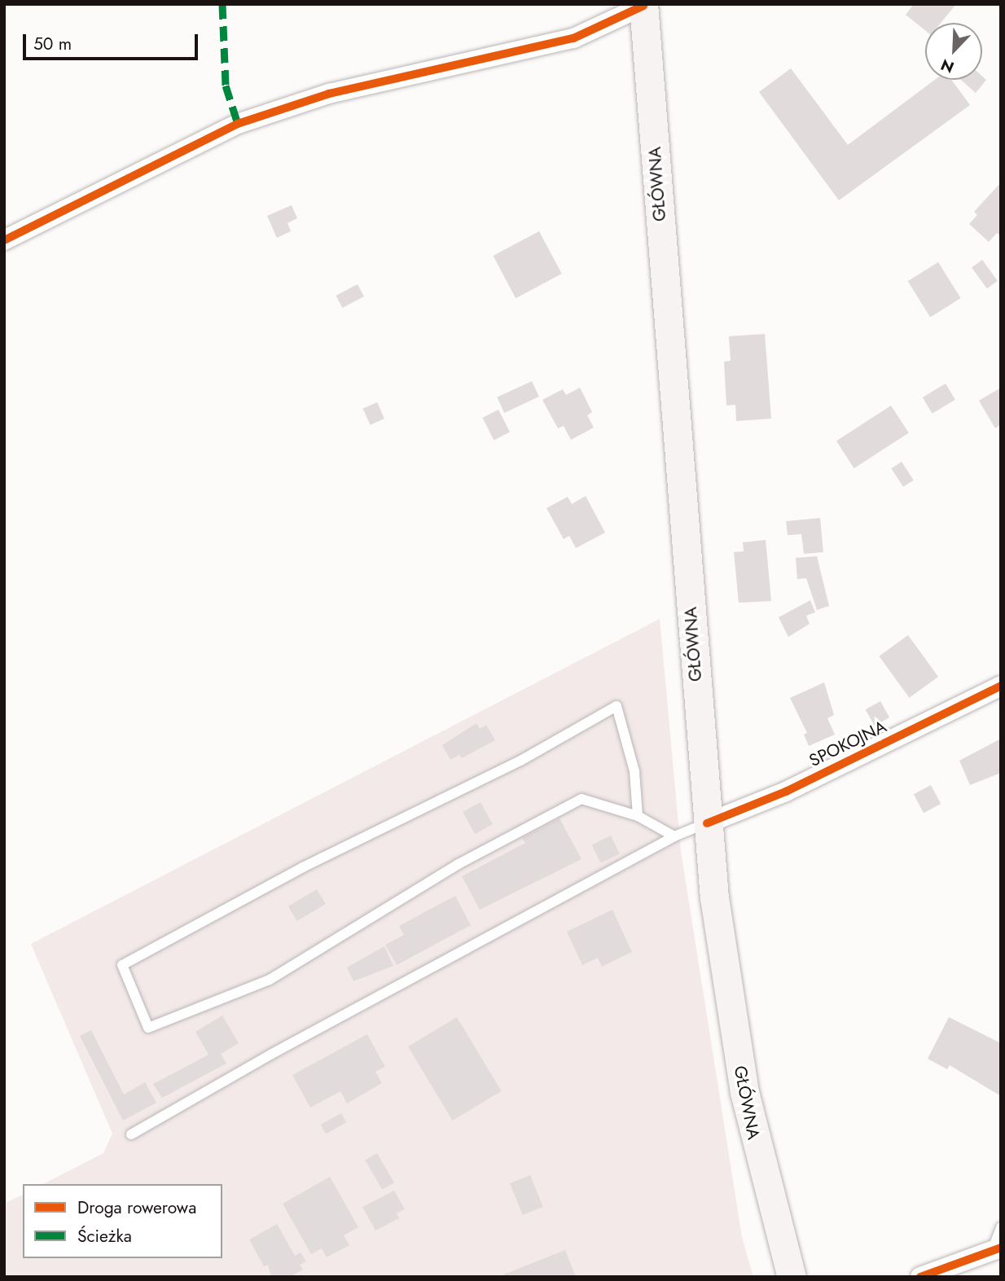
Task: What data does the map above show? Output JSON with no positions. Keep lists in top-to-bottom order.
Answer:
{
  "streets": {
    "main road": ["GŁÓWNA"],
    "street": ["SPOKOJNA"]
  },
  "crossings": [
    ["GŁÓWNA", "SPOKOJNA"]
  ],
  "legend": ["Droga rowerowa", "Ścieżka"],
  "scale_bar": "50 m",
  "north": "bottom left"
}
